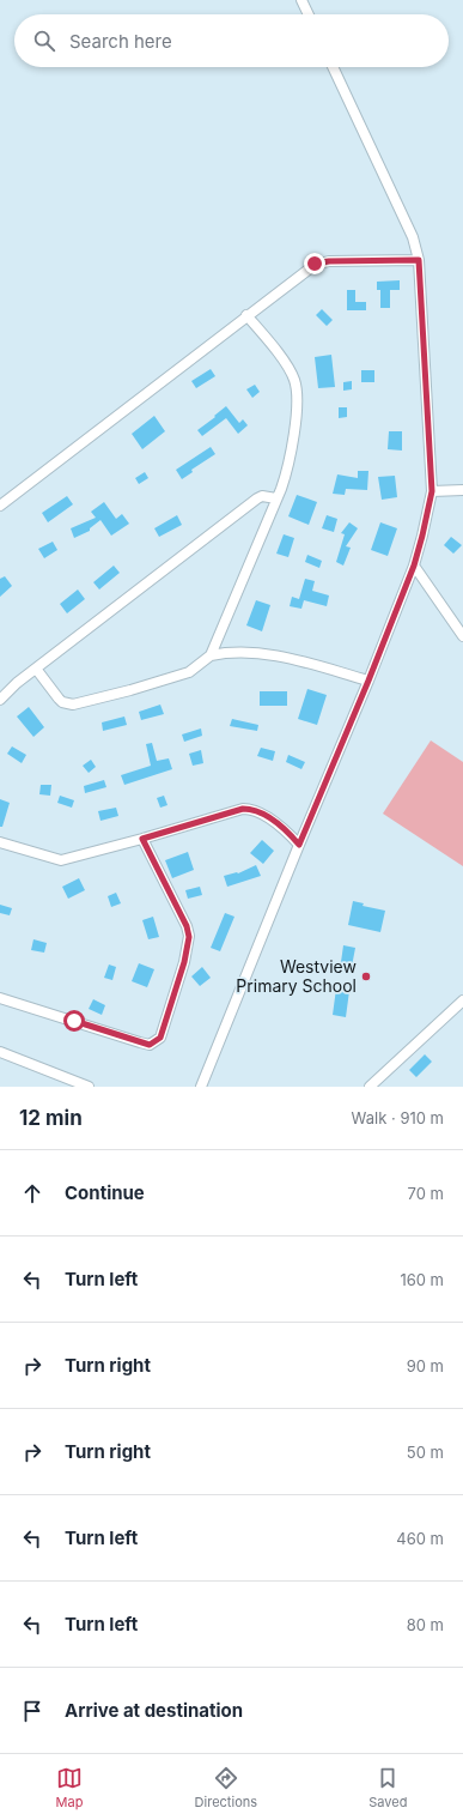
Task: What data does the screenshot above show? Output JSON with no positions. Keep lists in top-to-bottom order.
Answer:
{
  "places": ["Westview Primary School"],
  "page": {
    "search": "Search here",
    "heading": ["12 min", "Walk · 910 m"],
    "list": [
      ["Continue", "70 m"],
      ["Turn left", "160 m"],
      ["Turn right", "90 m"],
      ["Turn right", "50 m"],
      ["Turn left", "460 m"],
      ["Turn left", "80 m"],
      "Arrive at destination"
    ],
    "nav": ["Map", "Directions", "Saved"]
  }
}
